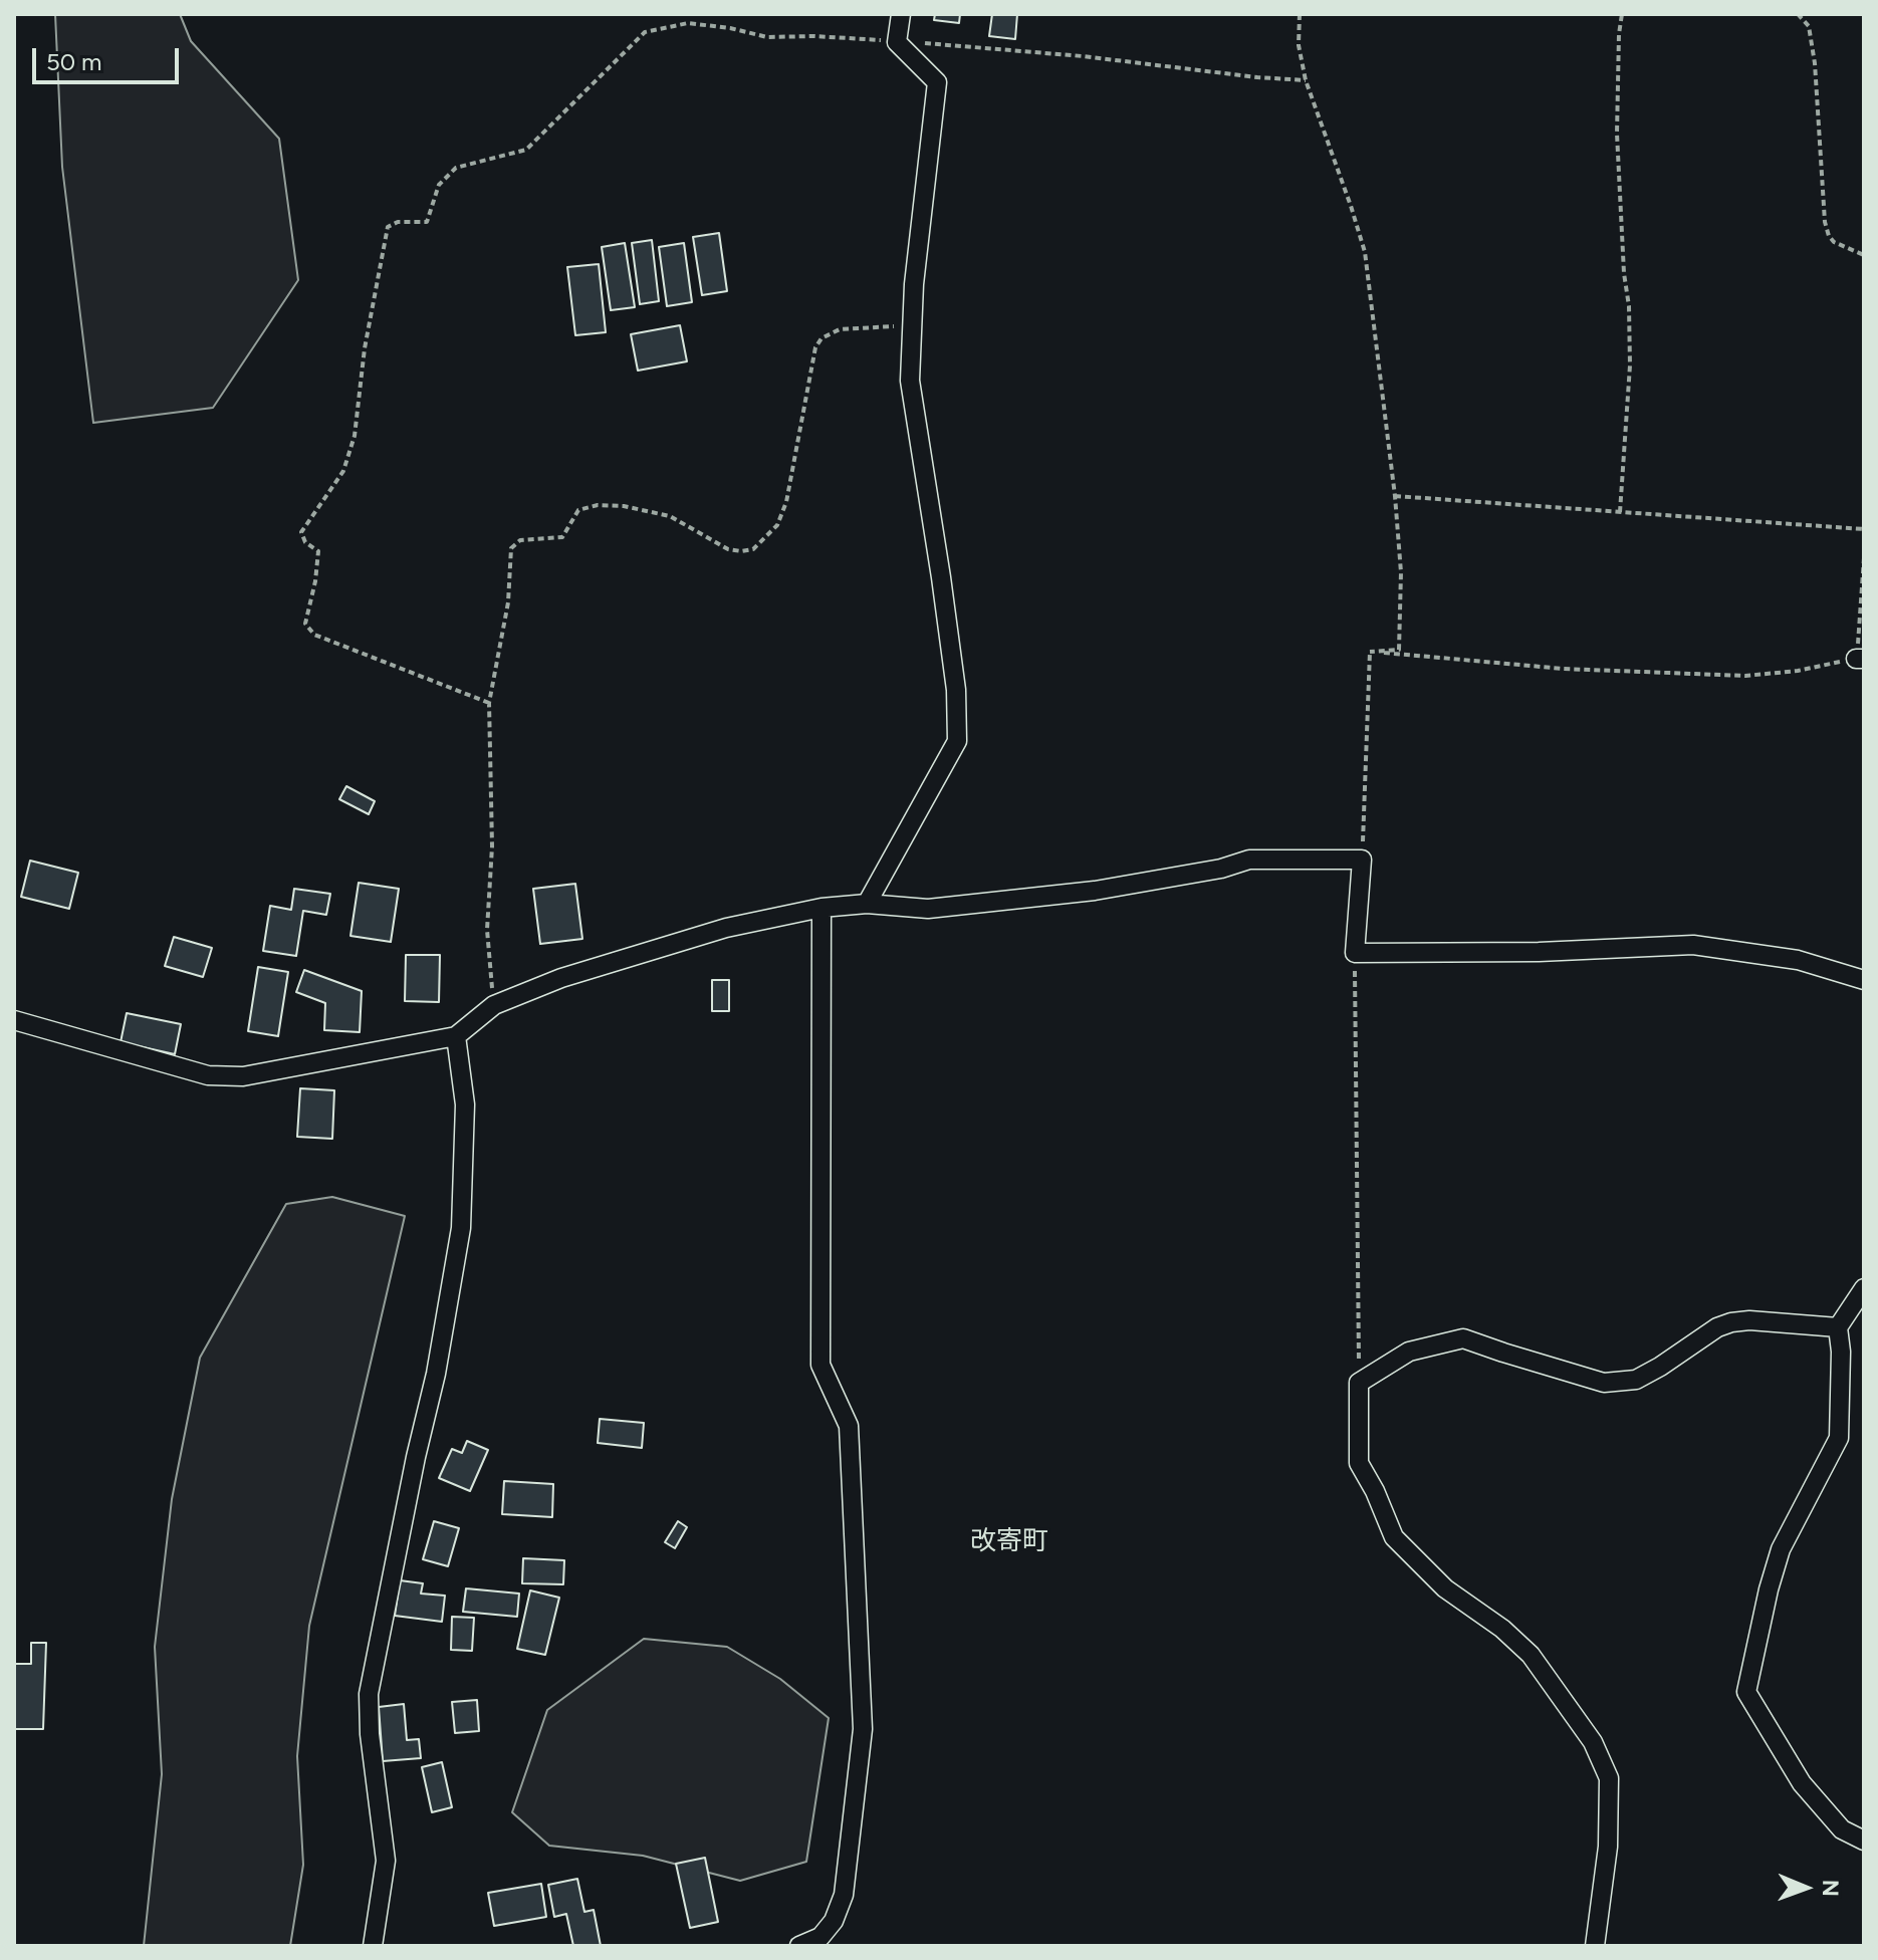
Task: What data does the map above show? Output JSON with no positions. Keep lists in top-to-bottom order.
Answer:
{
  "districts": ["改寄町"],
  "scale_bar": "50 m",
  "north": "right"
}
